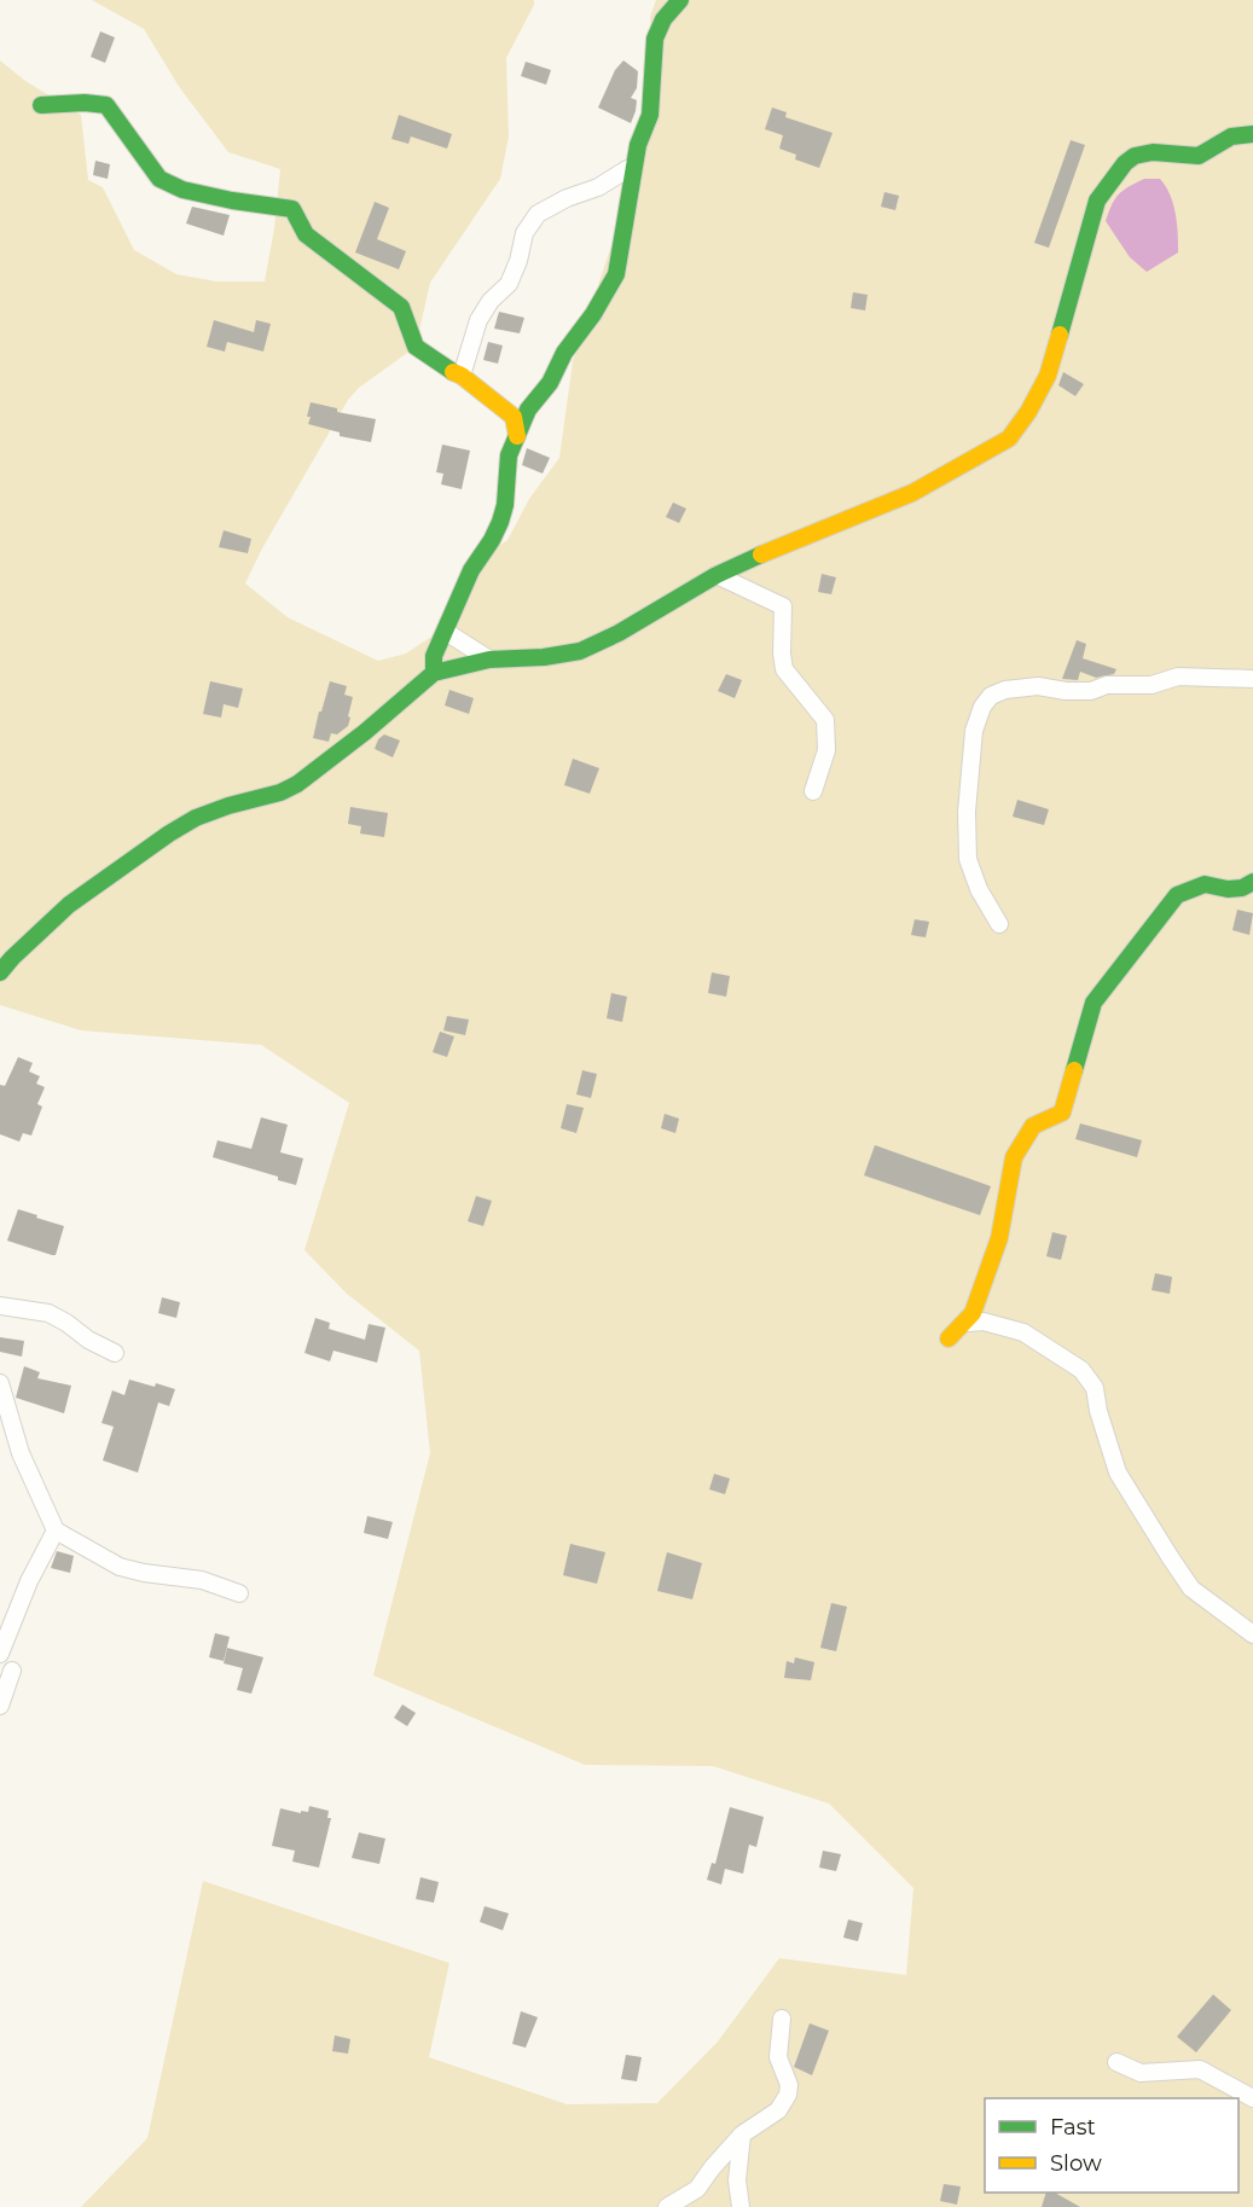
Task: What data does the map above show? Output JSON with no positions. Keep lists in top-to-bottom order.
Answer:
{
  "legend": ["Fast", "Slow"]
}
